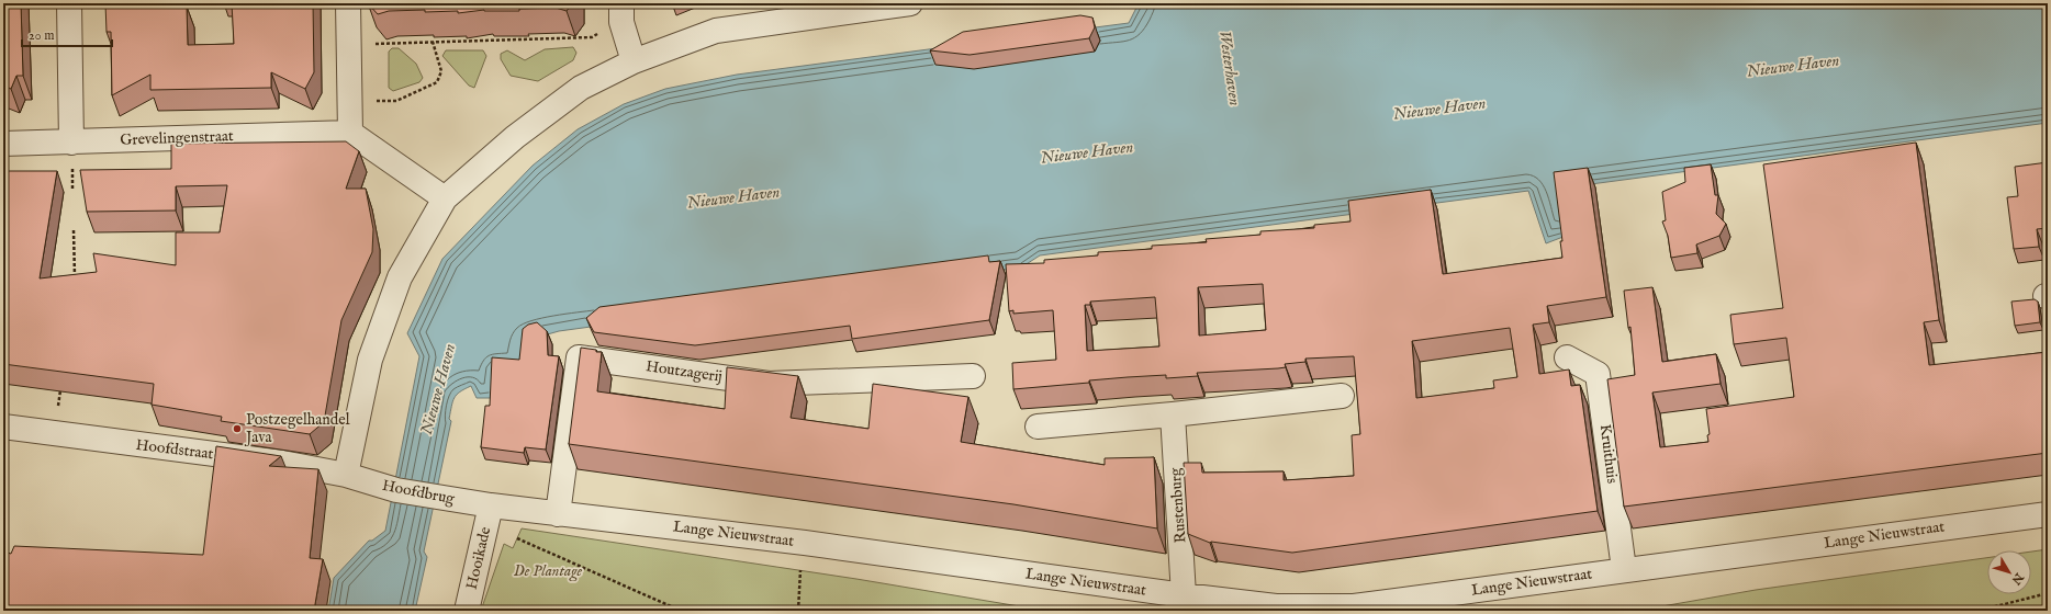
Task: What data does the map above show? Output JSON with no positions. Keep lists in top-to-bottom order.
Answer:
{
  "streets": {
    "street": [
      "Grevelingenstraat",
      "Houtzagerij",
      "Hoofdstraat",
      "Kruithuis",
      "Hoofdbrug",
      "Rustenburg",
      "Lange Nieuwstraat",
      "Hooikade"
    ]
  },
  "crossings": [
    ["Houtzagerij", "Lange Nieuwstraat"],
    ["Hoofdstraat", "Hoofdbrug"],
    ["Kruithuis", "Lange Nieuwstraat"],
    ["Hoofdbrug", "Lange Nieuwstraat"],
    ["Hoofdbrug", "Hooikade"],
    ["Rustenburg", "Lange Nieuwstraat"],
    ["Lange Nieuwstraat", "Hooikade"]
  ],
  "water": ["Nieuwe Haven", "Westerhaven"],
  "parks": ["De Plantage"],
  "places": ["Postzegelhandel Java"],
  "scale_bar": "20 m",
  "north": "bottom right"
}
